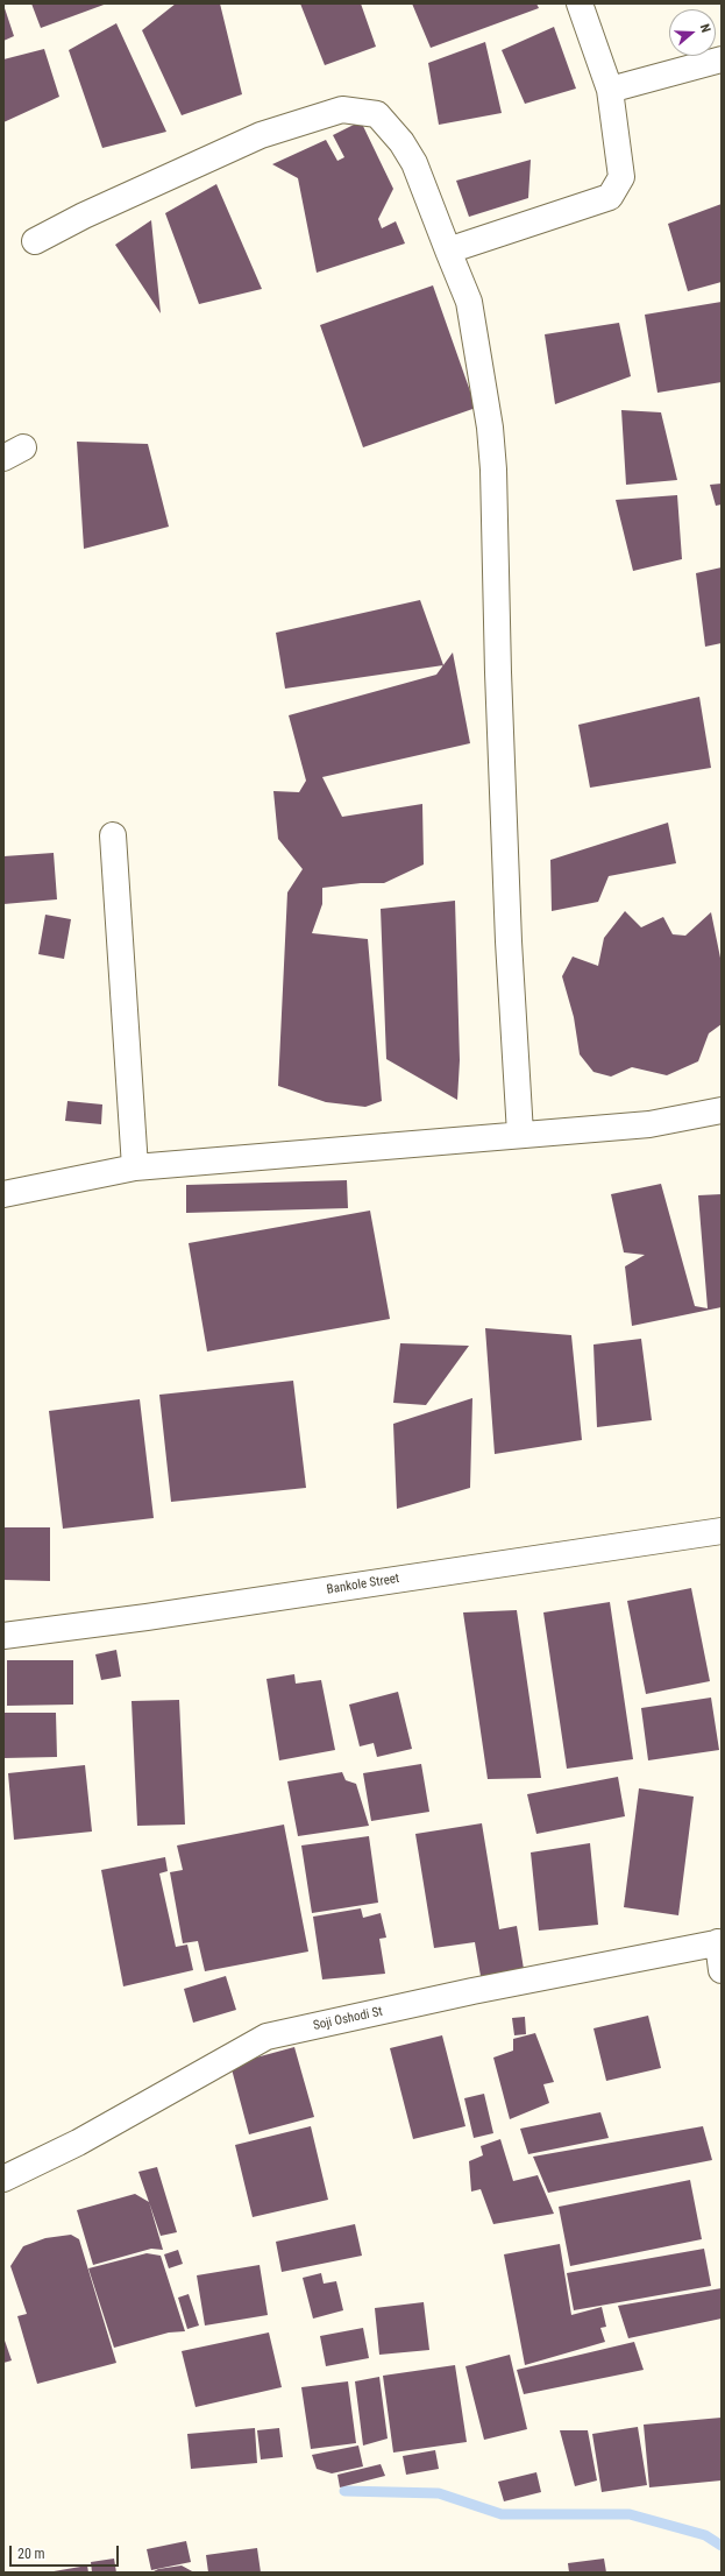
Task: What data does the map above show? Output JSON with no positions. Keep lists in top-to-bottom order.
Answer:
{
  "streets": {
    "street": ["Bankole Street", "Soji Oshodi St"]
  },
  "scale_bar": "20 m",
  "north": "right"
}
